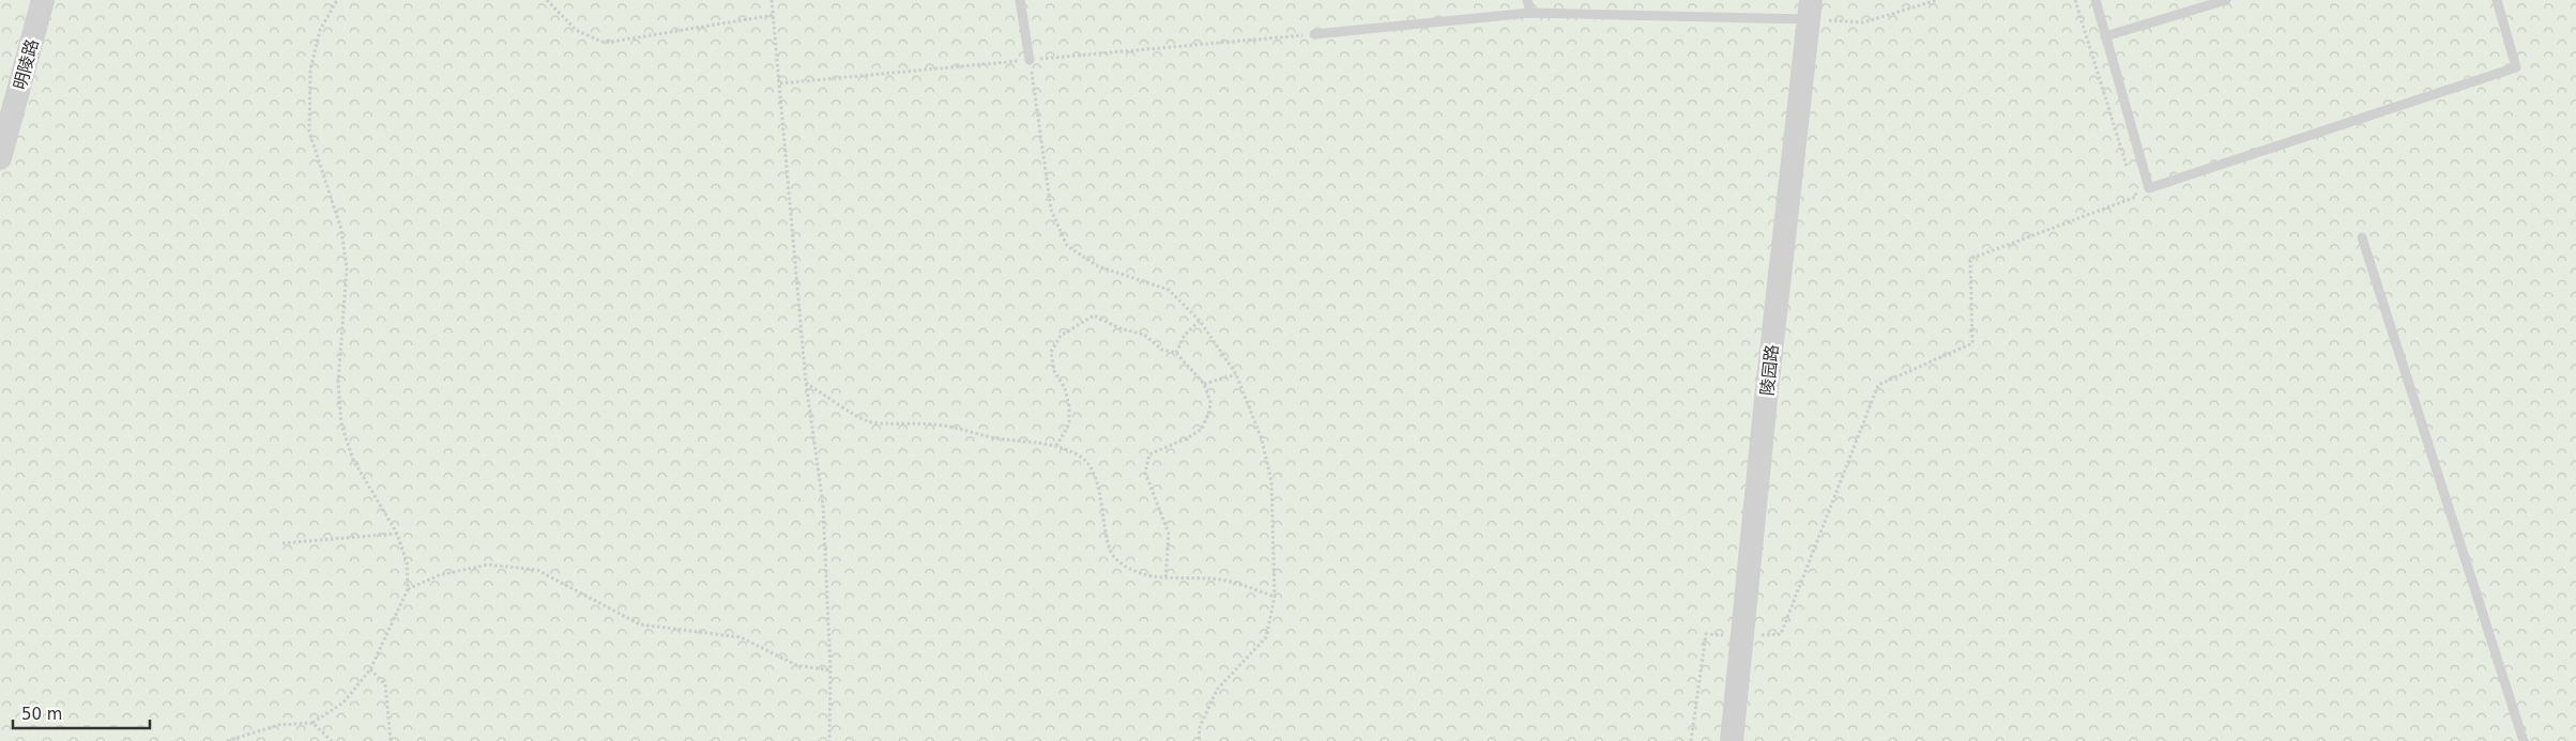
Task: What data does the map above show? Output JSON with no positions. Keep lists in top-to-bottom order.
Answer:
{
  "streets": {
    "street": ["明陵路", "陵园路"]
  },
  "scale_bar": "50 m"
}
